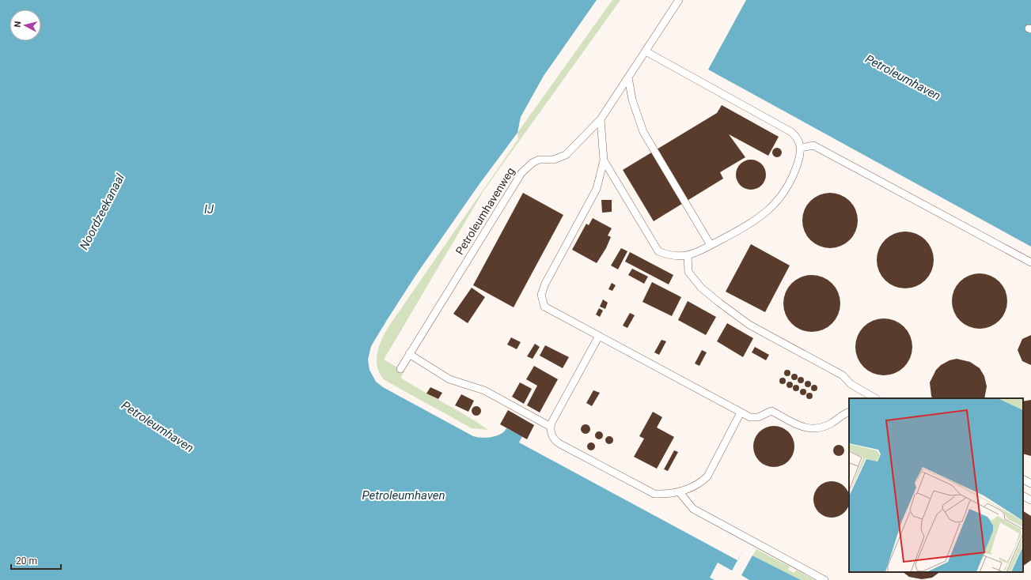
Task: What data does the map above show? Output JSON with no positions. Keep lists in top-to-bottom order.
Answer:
{
  "streets": {
    "lane": ["Petroleumhavenweg"]
  },
  "water": ["Petroleumhaven", "IJ", "Noordzeekanaal"],
  "scale_bar": "20 m",
  "north": "left"
}
